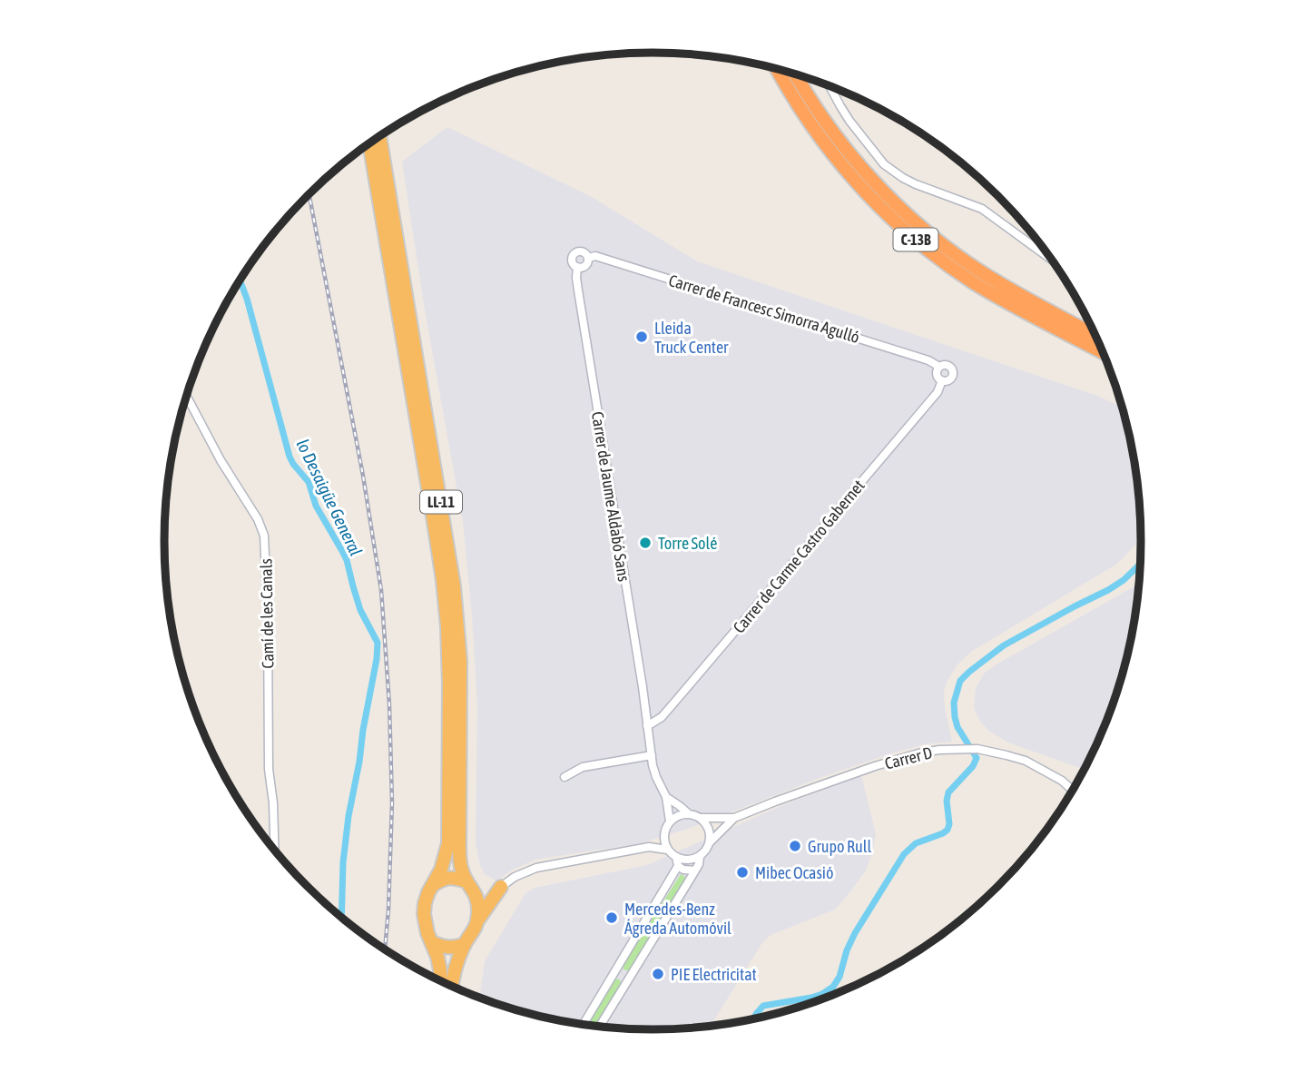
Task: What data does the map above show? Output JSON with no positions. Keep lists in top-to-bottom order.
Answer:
{
  "streets": {
    "highway": ["C-13B", "LL-11"],
    "street": [
      "Carrer de Francesc Simorra Agulló",
      "Carrer de Jaume Aldabó Sans",
      "Carrer de Carme Castro Gabernet",
      "Camí de les Canals",
      "Carrer D"
    ]
  },
  "crossings": [
    ["Carrer de Francesc Simorra Agulló", "Carrer de Jaume Aldabó Sans"],
    ["Carrer de Francesc Simorra Agulló", "Carrer de Carme Castro Gabernet"],
    ["Carrer de Jaume Aldabó Sans", "Carrer de Carme Castro Gabernet"],
    ["Carrer de Jaume Aldabó Sans", "Carrer D"]
  ],
  "water": ["lo Desaigüe General"],
  "places": [
    "Lleida Truck Center",
    "Torre Solé",
    "Grupo Rull",
    "Mibec Ocasió",
    "Mercedes-Benz Ágreda Automóvil",
    "PIE Electricitat"
  ]
}
